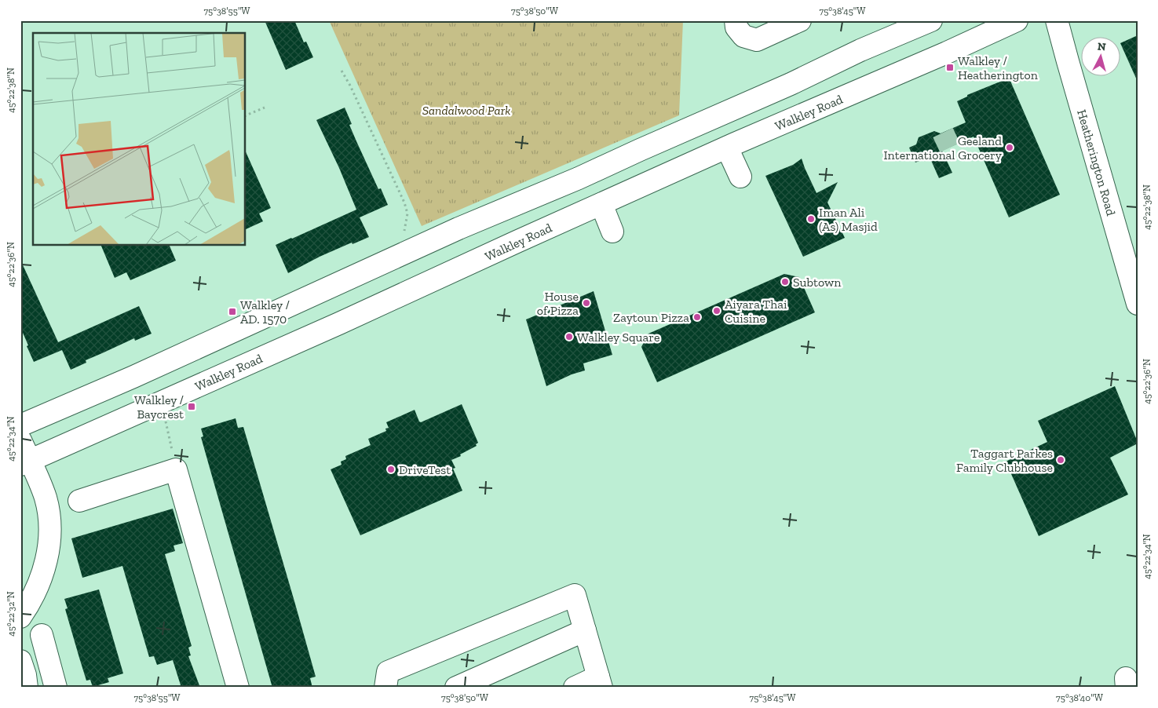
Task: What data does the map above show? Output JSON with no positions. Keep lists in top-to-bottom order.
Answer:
{
  "streets": {
    "main road": ["Walkley Road", "Heatherington Road"]
  },
  "parks": ["Sandalwood Park"],
  "places": {
    "transit": ["Walkley / Heatherington", "Walkley / AD. 1570", "Walkley / Baycrest"],
    "other": [
      "Geeland International Grocery",
      "Iman Ali (As) Masjid",
      "Subtown",
      "House of Pizza",
      "Aiyara Thai Cuisine",
      "Zaytoun Pizza",
      "Walkley Square",
      "Taggart Parkes Family Clubhouse",
      "DriveTest"
    ]
  },
  "north": "top",
  "coordinates": [
    "75°38'55\"W",
    "75°38'50\"W",
    "75°38'45\"W",
    "45°22'38\"N",
    "45°22'36\"N",
    "45°22'34\"N",
    "45°22'32\"N",
    "75°38'40\"W"
  ]
}
